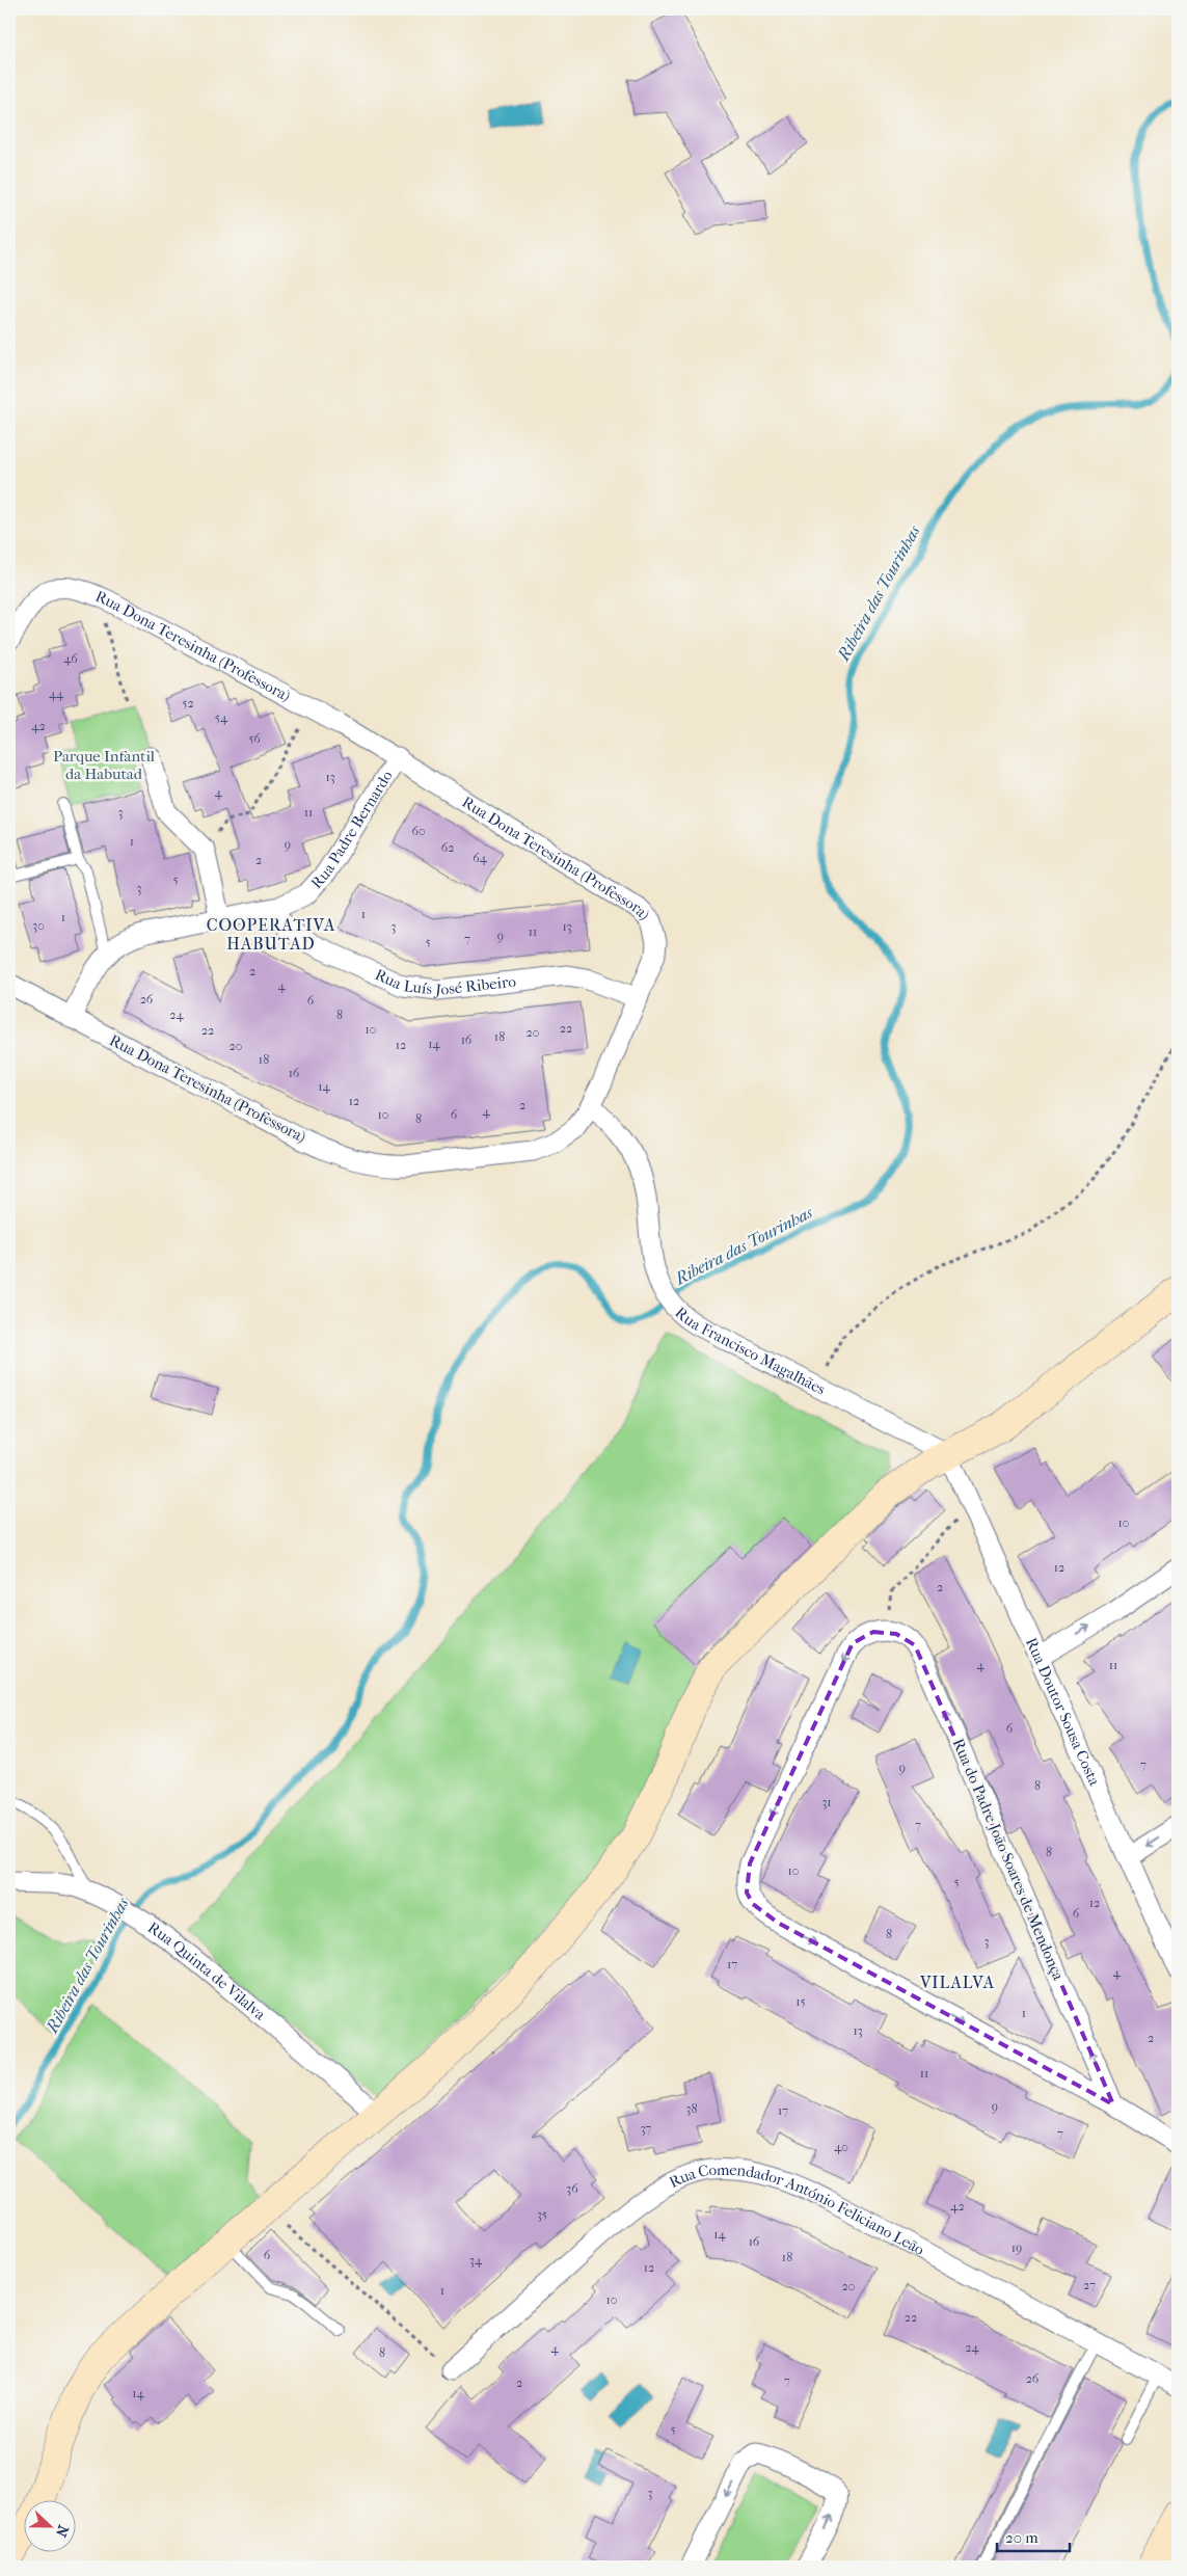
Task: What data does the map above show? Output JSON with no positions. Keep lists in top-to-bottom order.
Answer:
{
  "streets": {
    "street": [
      "Rua Dona Teresinha (Professora)",
      "Rua Padre Bernardo",
      "Rua Luís José Ribeiro",
      "Rua Francisco Magalhães",
      "Rua Doutor Sousa Costa",
      "Rua do Padre João Soares de Mendonça",
      "Rua Quinta de Vilalva",
      "Rua Comendador António Feliciano Leão"
    ]
  },
  "crossings": [
    ["Rua Dona Teresinha (Professora)", "Rua Padre Bernardo"],
    ["Rua Dona Teresinha (Professora)", "Rua Luís José Ribeiro"],
    ["Rua Dona Teresinha (Professora)", "Rua Francisco Magalhães"],
    ["Rua Padre Bernardo", "Rua Luís José Ribeiro"],
    ["Rua Francisco Magalhães", "Rua Doutor Sousa Costa"]
  ],
  "districts": ["COOPERATIVA HABUTAD", "VILALVA"],
  "water": ["Ribeira das Tourinhas"],
  "parks": ["Parque Infantil da Habutad"],
  "house_numbers": [
    "46",
    "44",
    "52",
    "54",
    "42",
    "56",
    "13",
    "4",
    "3",
    "11",
    "60",
    "1",
    "9",
    "62",
    "64",
    "2",
    "5",
    "3",
    "1",
    "1",
    "30",
    "3",
    "13",
    "11",
    "9",
    "7",
    "5",
    "2",
    "4",
    "26",
    "6",
    "24",
    "8",
    "22",
    "10",
    "22",
    "20",
    "18",
    "16",
    "14",
    "12",
    "20",
    "18",
    "16",
    "14",
    "12",
    "2",
    "4",
    "10",
    "6",
    "8",
    "10",
    "12",
    "2",
    "4",
    "11",
    "6",
    "7",
    "9",
    "8",
    "31",
    "7",
    "8",
    "10",
    "5",
    "12",
    "6",
    "8",
    "3",
    "17",
    "4",
    "15",
    "1",
    "13",
    "2",
    "11",
    "9",
    "38",
    "17",
    "37",
    "7",
    "40",
    "36",
    "42",
    "35",
    "14",
    "16",
    "19",
    "6",
    "18",
    "34",
    "12",
    "27",
    "20",
    "1",
    "10",
    "22",
    "24",
    "4",
    "8",
    "26",
    "7",
    "2",
    "14",
    "5",
    "3"
  ],
  "scale_bar": "20 m",
  "north": "right"
}
